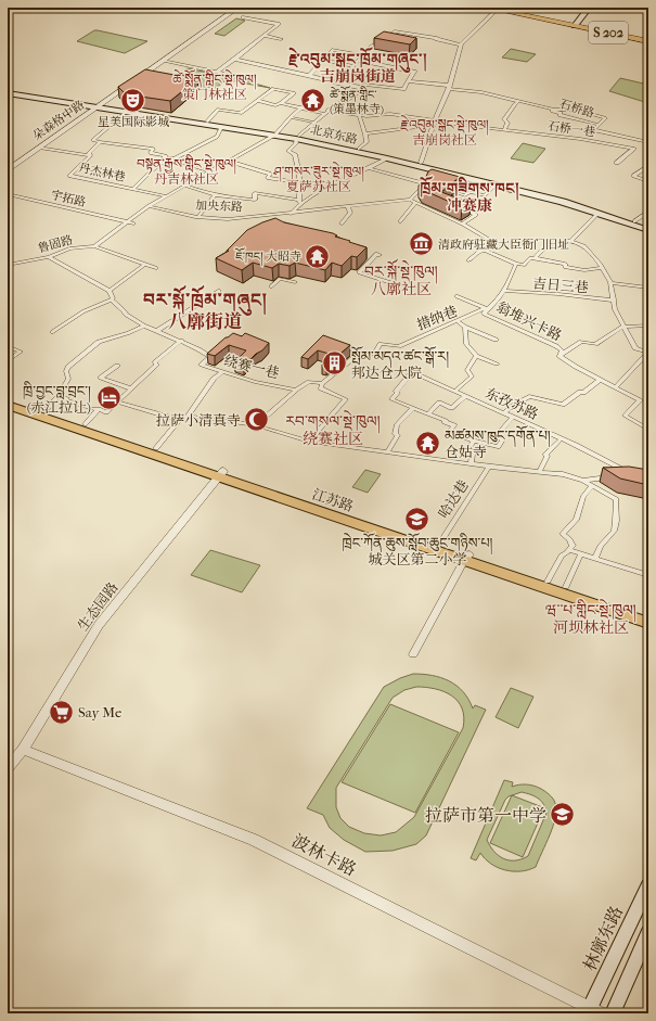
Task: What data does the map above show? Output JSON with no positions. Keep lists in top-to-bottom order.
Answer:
{
  "streets": {
    "highway": ["江苏路"],
    "main road": ["S 202", "北京东路", "林廓东路"],
    "street": [
      "石桥路",
      "朵森格中路",
      "石桥一巷",
      "丹杰林巷",
      "宇拓路",
      "加央东路",
      "鲁固路",
      "吉日三巷",
      "措纳巷",
      "翁堆兴卡路",
      "绕赛一巷",
      "东孜苏路",
      "哈达巷",
      "生态园路",
      "波林卡路"
    ]
  },
  "crossings": [
    ["朵森格中路", "北京东路"],
    ["朵森格中路", "丹杰林巷"],
    ["北京东路", "丹杰林巷"],
    ["北京东路", "鲁固路"],
    ["丹杰林巷", "鲁固路"],
    ["宇拓路", "鲁固路"],
    ["加央东路", "鲁固路"],
    ["措纳巷", "翁堆兴卡路"],
    ["哈达巷", "江苏路"],
    ["江苏路", "生态园路"],
    ["生态园路", "波林卡路"],
    ["波林卡路", "林廓东路"]
  ],
  "districts": [
    "རྗེ་འབུམ་སྒང་ཁྲོམ་གཞུང་། 吉崩岗街道",
    "ཚེ་སྨོན་གླིང་སྡེ་ཁུལ། 策门林社区",
    "རྗེ་འབུམ་སྒང་སྡེ་ཁུལ། 吉崩岗社区",
    "བསྟན་རྒྱས་གླིང་སྡེ་ཁུལ། 丹吉林社区",
    "ཤ་གསར་ཟུར་སྡེ་ཁུལ། 夏萨苏社区",
    "ཁྲོམ་གཟིགས་ཁང། 冲赛康",
    "བར་སྐོ་སྡེ་ཁུལ། 八廓社区",
    "བར་སྐོ་ཁྲོམ་གཞུང། 八廓街道",
    "རབ་གསལ་སྡེ་ཁུལ། 绕赛社区",
    "ཝ་་པ་གླིང་སྡེ་ཁུལ། 河坝林社区"
  ],
  "places": {
    "theatre": ["星美国际影城"],
    "temple": ["ཚེ་སྨོན་གླིང་ (策墨林寺)", "ཇོ་ཁང། 大昭寺", "མཚམས་ཁུང་དགོན་པ། 仓姑寺"],
    "museum": ["清政府驻藏大臣衙门旧址"],
    "building": ["སྤོམ་མདའ་ཚང་སྒོ་ར། 邦达仓大院"],
    "hotel": ["ཁྲི་བྱང་བླ་བྲང་། (赤江拉让)"],
    "mosque": ["拉萨小清真寺"],
    "school or university": ["ཁྲེང་ཀོན་ཆུས་སློབ་ཆུང་གཉིས་པ། 城关区第二小学", "拉萨市第一中学"],
    "supermarket": ["Say Me"]
  }
}
